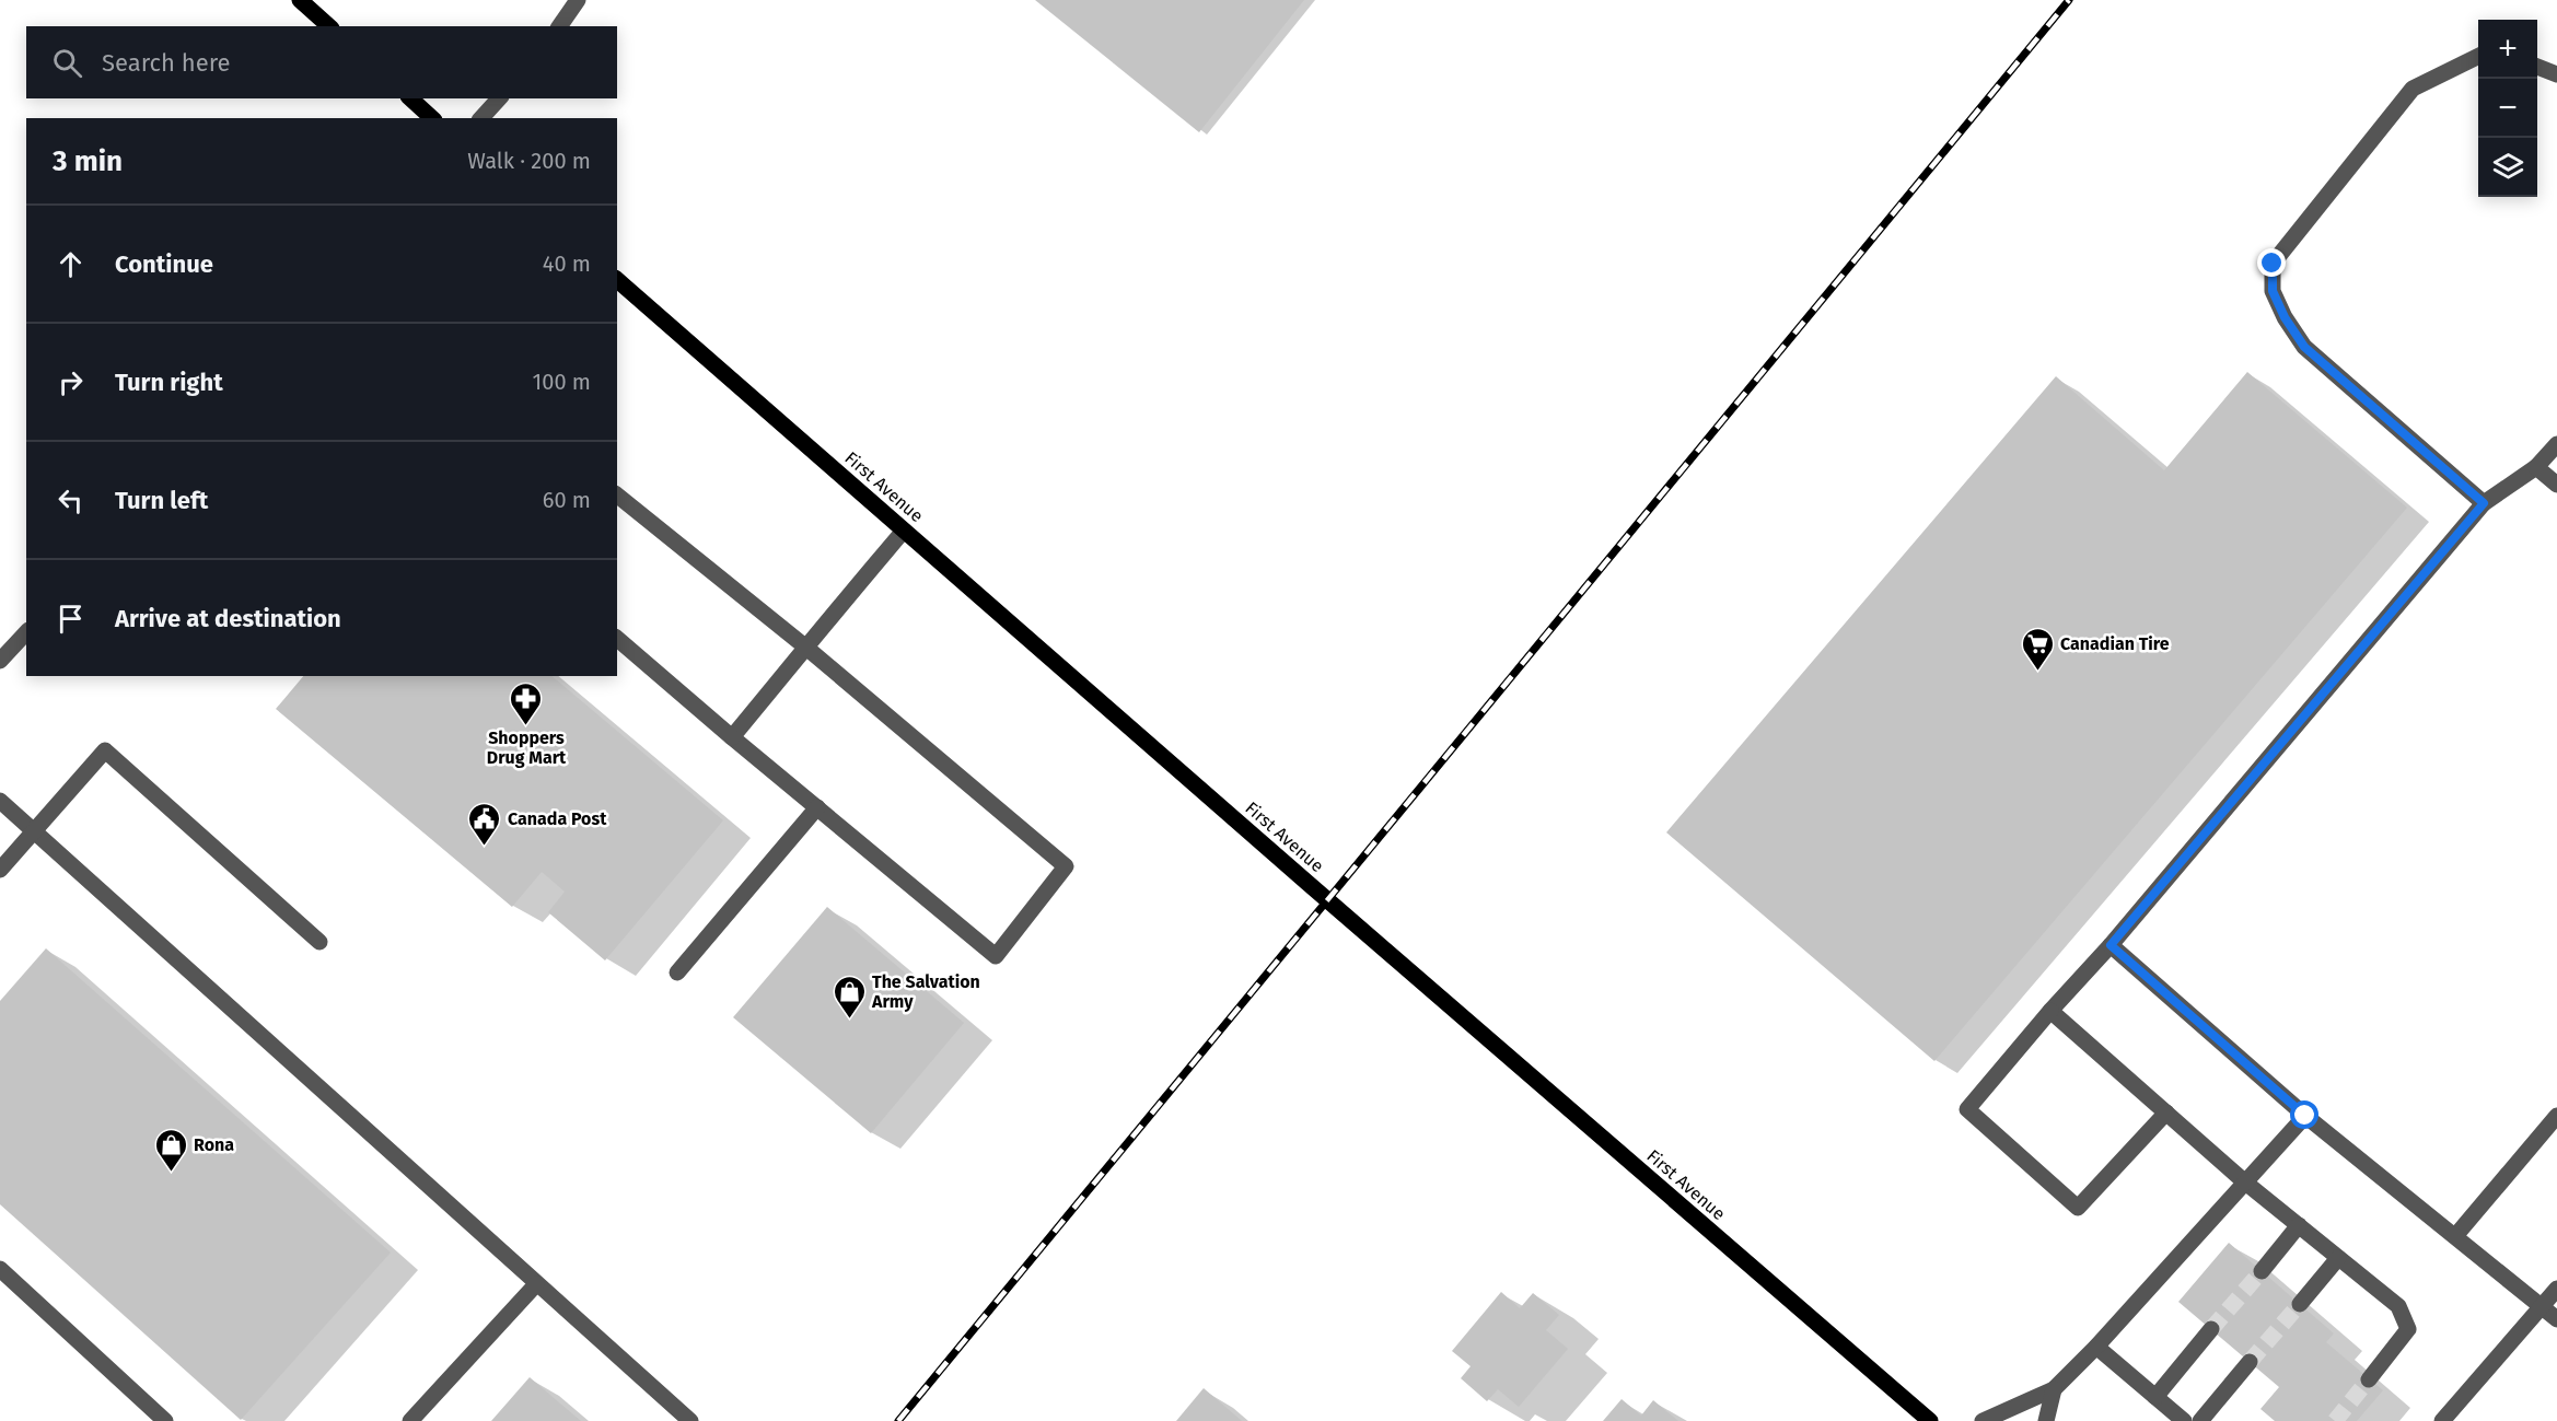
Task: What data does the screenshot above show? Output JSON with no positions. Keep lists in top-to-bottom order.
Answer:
{
  "streets": {
    "main road": ["First Avenue"]
  },
  "places": {
    "supermarket": ["Canadian Tire"],
    "pharmacy": ["Shoppers Drug Mart"],
    "public building": ["Canada Post"],
    "shop": ["The Salvation Army", "Rona"]
  },
  "page": {
    "map_buttons": ["+", "−"],
    "search": "Search here",
    "heading": ["3 min", "Walk · 200 m"],
    "list": [
      ["Continue", "40 m"],
      ["Turn right", "100 m"],
      ["Turn left", "60 m"],
      "Arrive at destination"
    ]
  }
}
